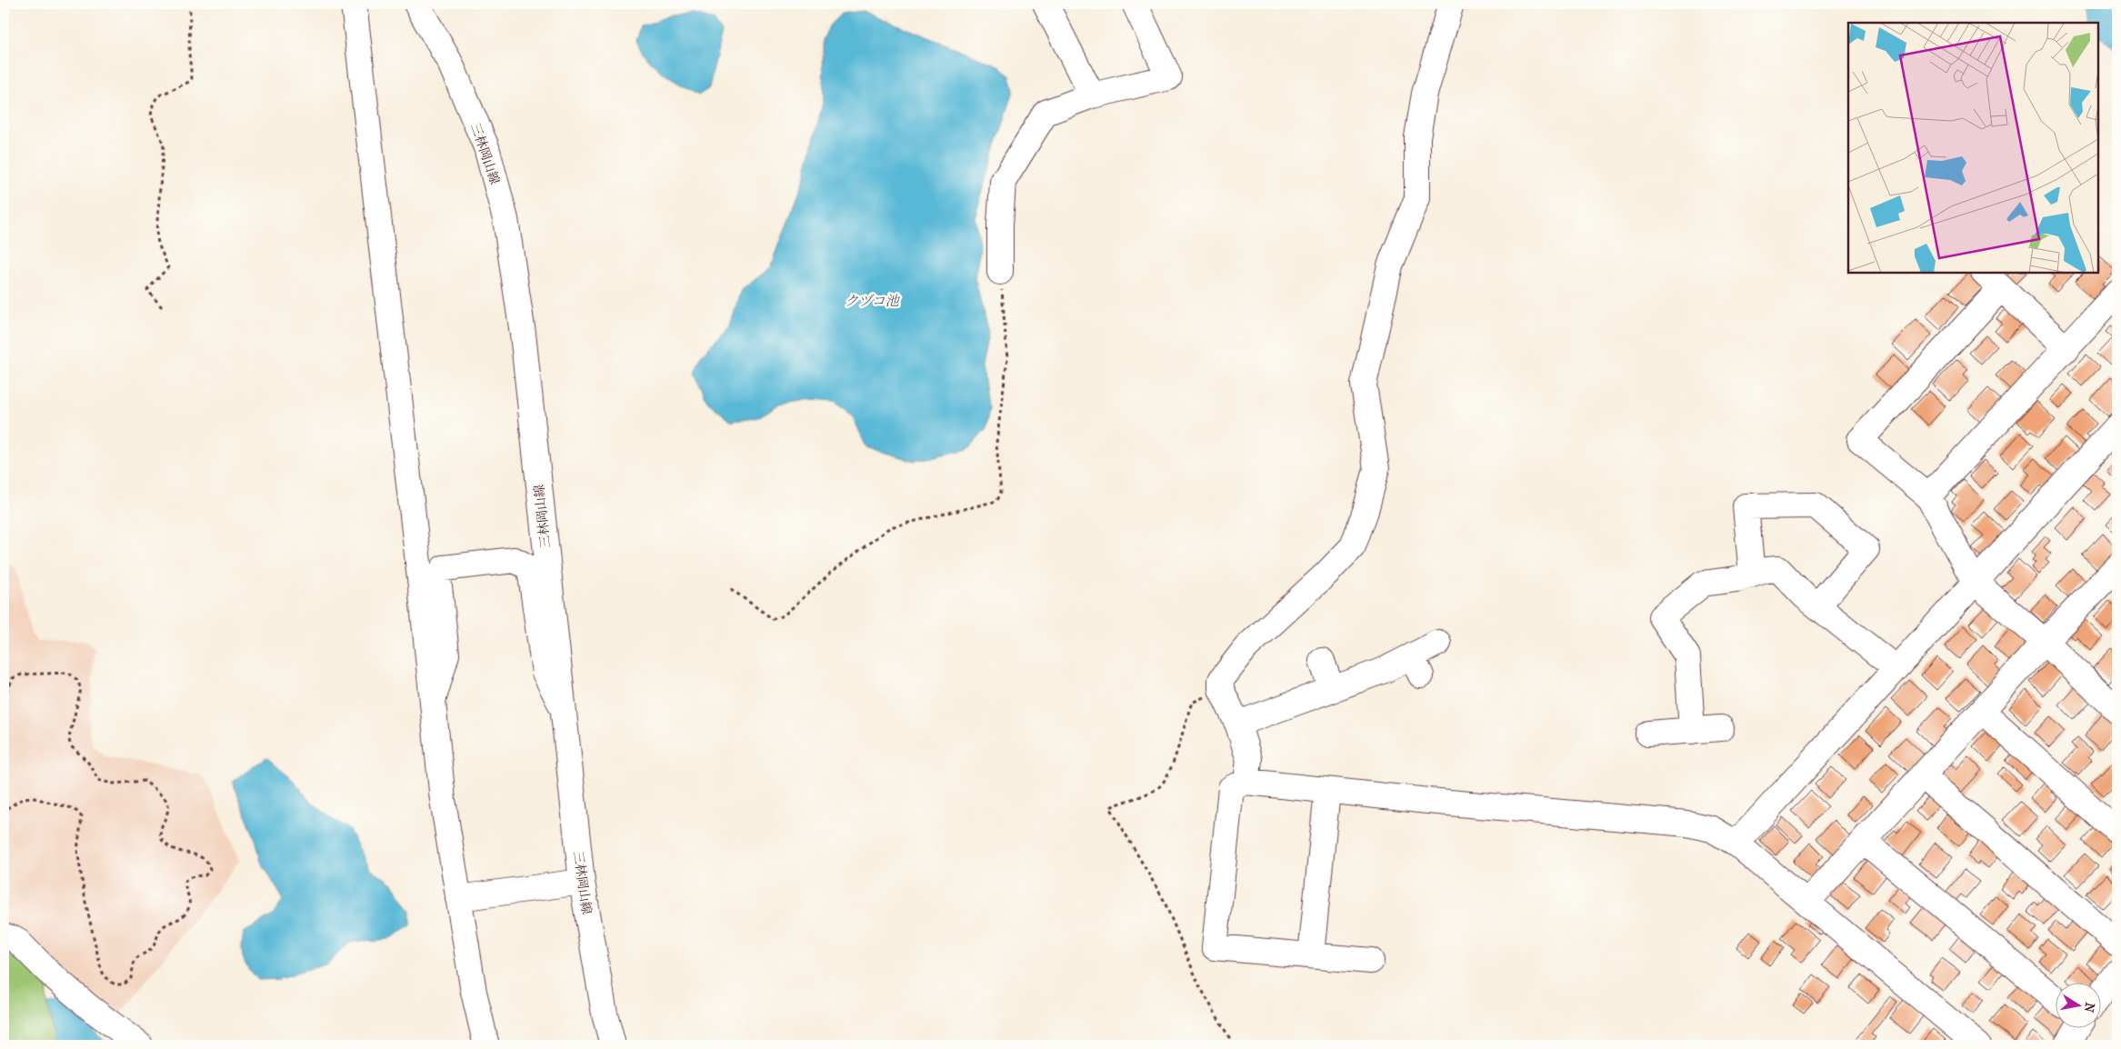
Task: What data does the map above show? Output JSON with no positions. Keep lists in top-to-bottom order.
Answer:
{
  "streets": {
    "street": ["三林岡山線"]
  },
  "water": ["クヅコ池"],
  "north": "right"
}
